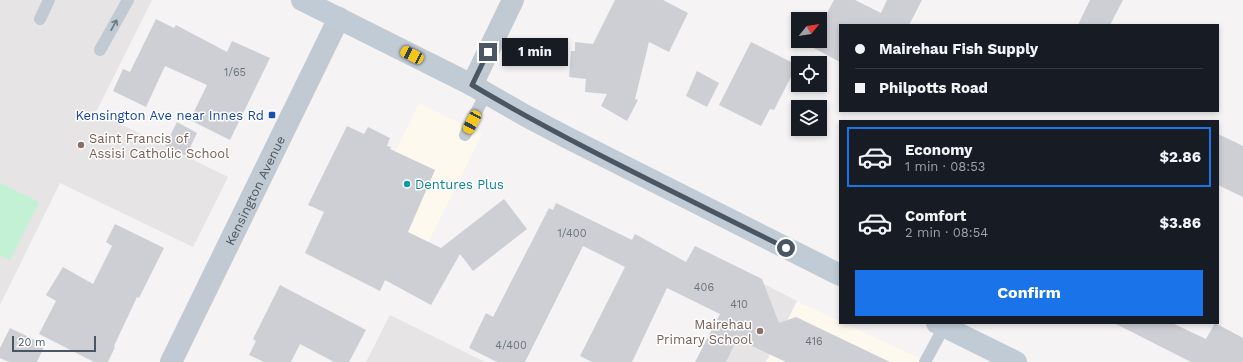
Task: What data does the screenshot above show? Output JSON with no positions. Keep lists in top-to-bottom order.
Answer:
{
  "streets": {
    "street": ["Kensington Avenue"]
  },
  "places": {
    "transit": ["Kensington Ave near Innes Rd"],
    "other": ["Saint Francis of Assisi Catholic School", "Dentures Plus", "Mairehau Primary School"]
  },
  "house_numbers": [
    "1/65",
    "1/400",
    "406",
    "410",
    "416",
    "4/400"
  ],
  "scale_bar": "20 m",
  "north": "top right",
  "page": {
    "banner": ["Mairehau Fish Supply", "Philpotts Road"],
    "bubble": "1 min",
    "list": [
      {
        "name": "Economy",
        "note": "1 min · 08:53",
        "value": "$2.86"
      },
      {
        "name": "Comfort",
        "note": "2 min · 08:54",
        "value": "$3.86"
      }
    ],
    "buttons": "Confirm",
    "scale": "20 m"
  }
}
